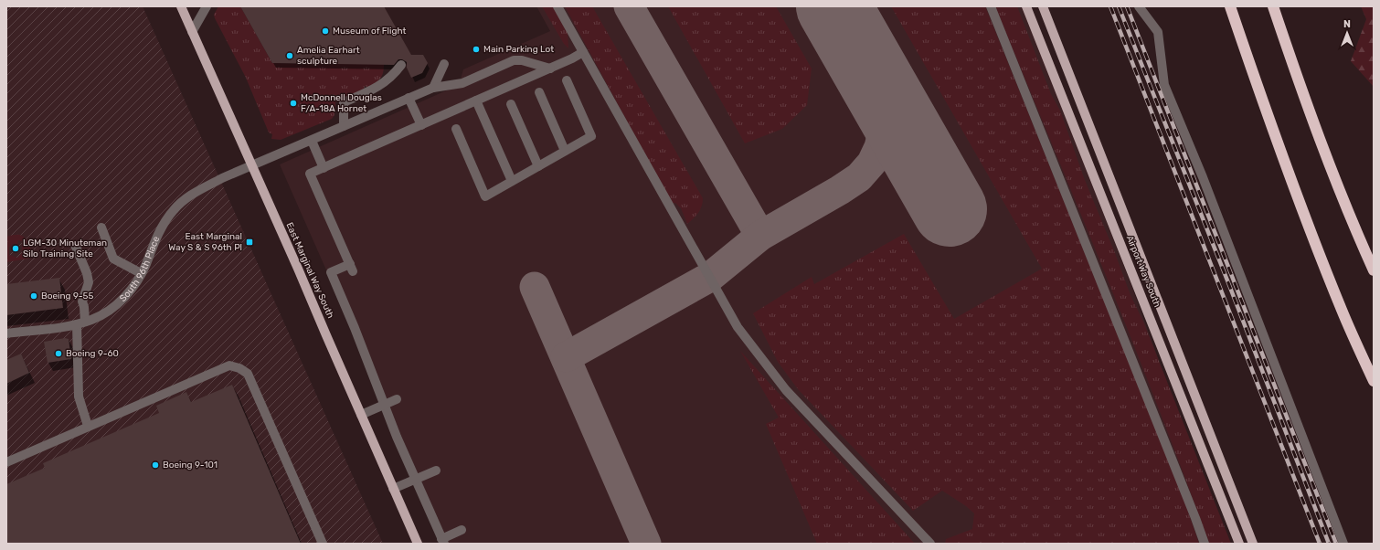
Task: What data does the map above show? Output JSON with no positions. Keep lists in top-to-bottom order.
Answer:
{
  "streets": {
    "main road": ["East Marginal Way South", "Airport Way South"],
    "street": ["South 96th Place"]
  },
  "crossings": [
    ["South 96th Place", "East Marginal Way South"]
  ],
  "places": {
    "other": [
      "Museum of Flight",
      "Main Parking Lot",
      "Amelia Earhart sculpture",
      "McDonnell Douglas F/A-18A Hornet",
      "LGM-30 Minuteman Silo Training Site",
      "Boeing 9-55",
      "Boeing 9-60",
      "Boeing 9-101"
    ],
    "transit": ["East Marginal Way S & S 96th Pl"]
  },
  "north": "top"
}
